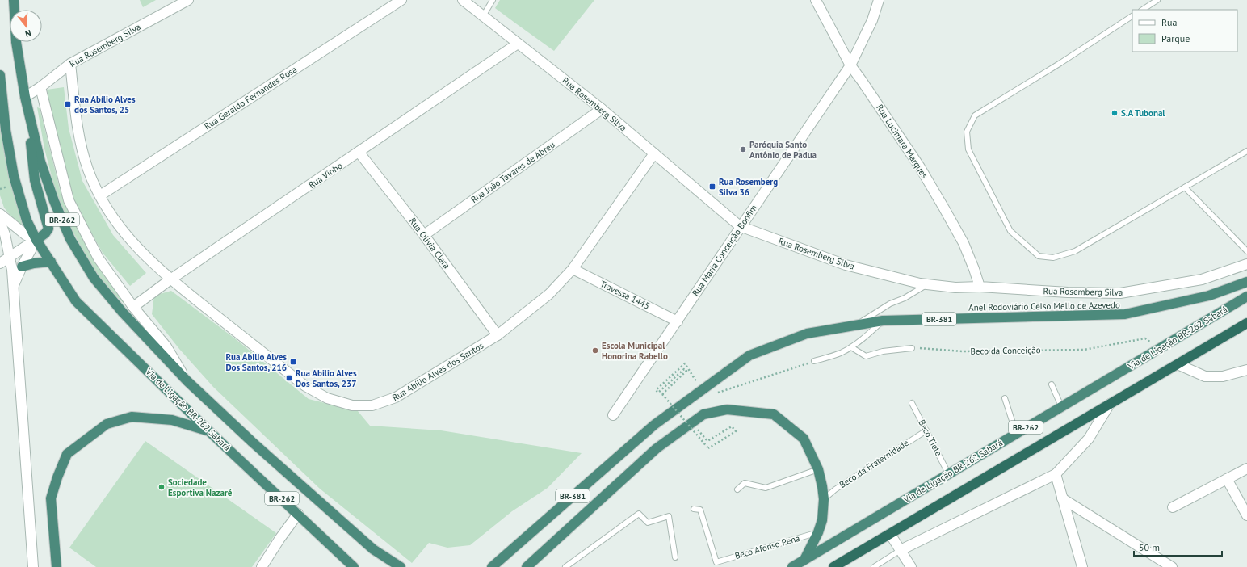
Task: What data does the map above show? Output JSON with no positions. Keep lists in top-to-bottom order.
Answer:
{
  "streets": {
    "highway": [
      "BR-262",
      "Anel Rodoviário Celso Mello de Azevedo",
      "BR-381",
      "Via de Ligação BR-262 Sabará"
    ],
    "street": [
      "Rua Rosemberg Silva",
      "Rua Geraldo Fernandes Rosa",
      "Rua Lucimara Marques",
      "Rua João Tavares de Abreu",
      "Rua Vinho",
      "Rua Olívia Clara",
      "Rua Maria Conceição Bonfim",
      "Travessa 1445",
      "Rua Abílio Alves dos Santos"
    ],
    "lane": ["Beco Tiete", "Beco da Fraternidade", "Beco Afonso Pena"],
    "path": ["Beco da Conceição"]
  },
  "crossings": [
    ["Rua Rosemberg Silva", "Rua Lucimara Marques"],
    ["Rua Rosemberg Silva", "Rua João Tavares de Abreu"],
    ["Rua Rosemberg Silva", "Rua Vinho"],
    ["Rua Rosemberg Silva", "BR-262"],
    ["Rua Rosemberg Silva", "Rua Maria Conceição Bonfim"],
    ["Rua Rosemberg Silva", "Rua Abílio Alves dos Santos"],
    ["Rua Geraldo Fernandes Rosa", "Rua Abílio Alves dos Santos"],
    ["Rua Lucimara Marques", "Rua Maria Conceição Bonfim"],
    ["Rua João Tavares de Abreu", "Rua Olívia Clara"],
    ["Rua Vinho", "Rua Olívia Clara"],
    ["Rua Vinho", "Rua Abílio Alves dos Santos"],
    ["Rua Olívia Clara", "Rua Abílio Alves dos Santos"],
    ["Rua Maria Conceição Bonfim", "Travessa 1445"],
    ["Travessa 1445", "Rua Abílio Alves dos Santos"],
    ["Via de Ligação BR-262 Sabará", "Beco da Conceição"],
    ["Via de Ligação BR-262 Sabará", "Beco Tiete"],
    ["Beco Tiete", "Beco da Fraternidade"]
  ],
  "places": {
    "transit": [
      "Rua Abílio Alves dos Santos, 25",
      "Rua Rosemberg Silva 36",
      "Rua Abilio Alves Dos Santos, 216",
      "Rua Abilio Alves Dos Santos, 237"
    ],
    "other": [
      "S.A Tubonal",
      "Paróquia Santo Antônio de Padua",
      "Escola Municipal Honorina Rabello",
      "Sociedade Esportiva Nazaré"
    ]
  },
  "legend": ["Rua", "Parque"],
  "scale_bar": "50 m",
  "north": "bottom"
}
